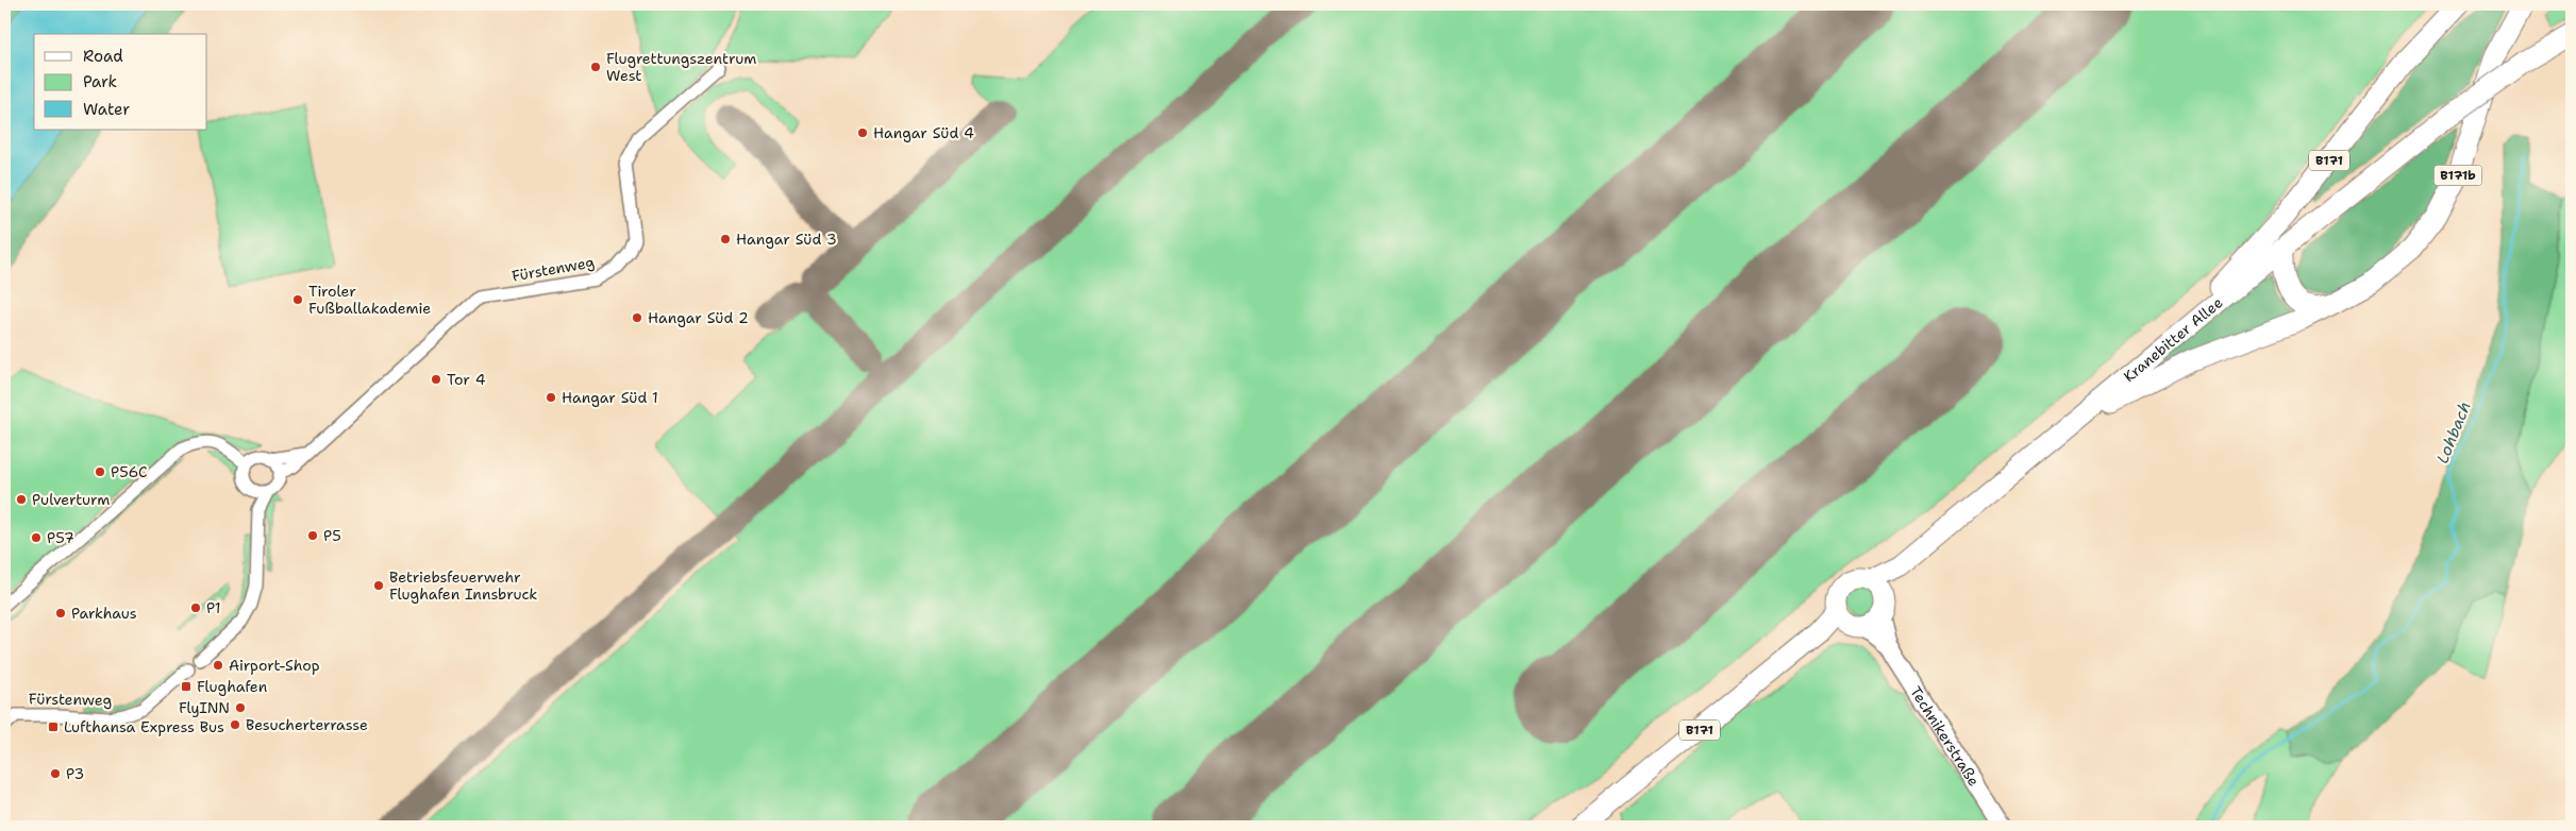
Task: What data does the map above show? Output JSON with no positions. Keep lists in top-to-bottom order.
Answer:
{
  "streets": {
    "main road": ["B171", "B171b", "Kranebitter Allee"],
    "street": ["Fürstenweg", "Technikerstraße"]
  },
  "crossings": [
    ["B171", "Kranebitter Allee"],
    ["B171", "Technikerstraße"],
    ["B171b", "Kranebitter Allee"],
    ["Kranebitter Allee", "Technikerstraße"]
  ],
  "water": ["Lohbach"],
  "places": {
    "other": [
      "Flugrettungszentrum West",
      "Hangar Süd 4",
      "Hangar Süd 3",
      "Tiroler Fußballakademie",
      "Hangar Süd 2",
      "Tor 4",
      "Hangar Süd 1",
      "P56C",
      "Pulverturm",
      "P5",
      "P57",
      "Betriebsfeuerwehr Flughafen Innsbruck",
      "P1",
      "Parkhaus",
      "Airport-Shop",
      "FlyINN",
      "Besucherterrasse",
      "P3"
    ],
    "transit": ["Flughafen", "Lufthansa Express Bus"]
  },
  "legend": ["Road", "Park", "Water"]
}
